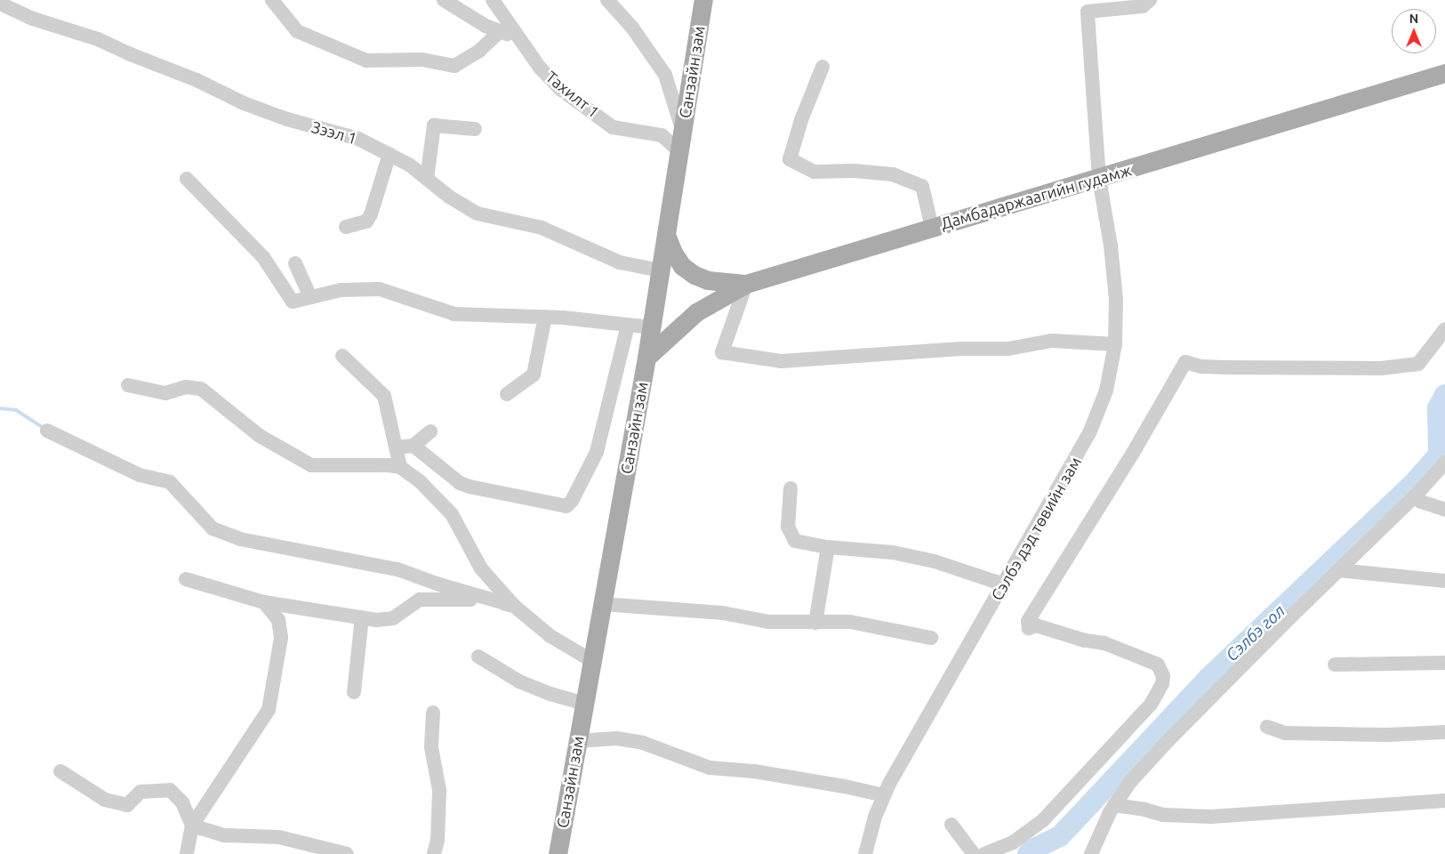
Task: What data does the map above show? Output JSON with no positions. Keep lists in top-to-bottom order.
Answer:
{
  "streets": {
    "main road": ["Санзайн зам", "Дамбадаржаагийн гудамж"],
    "street": ["Тахилт 1", "Зээл 1", "Сэлбэ дэд төвийн зам"]
  },
  "crossings": [
    ["Санзайн зам", "Тахилт 1"],
    ["Санзайн зам", "Зээл 1"],
    ["Санзайн зам", "Дамбадаржаагийн гудамж"],
    ["Дамбадаржаагийн гудамж", "Сэлбэ дэд төвийн зам"]
  ],
  "water": ["Сэлбэ гол"],
  "north": "top"
}
